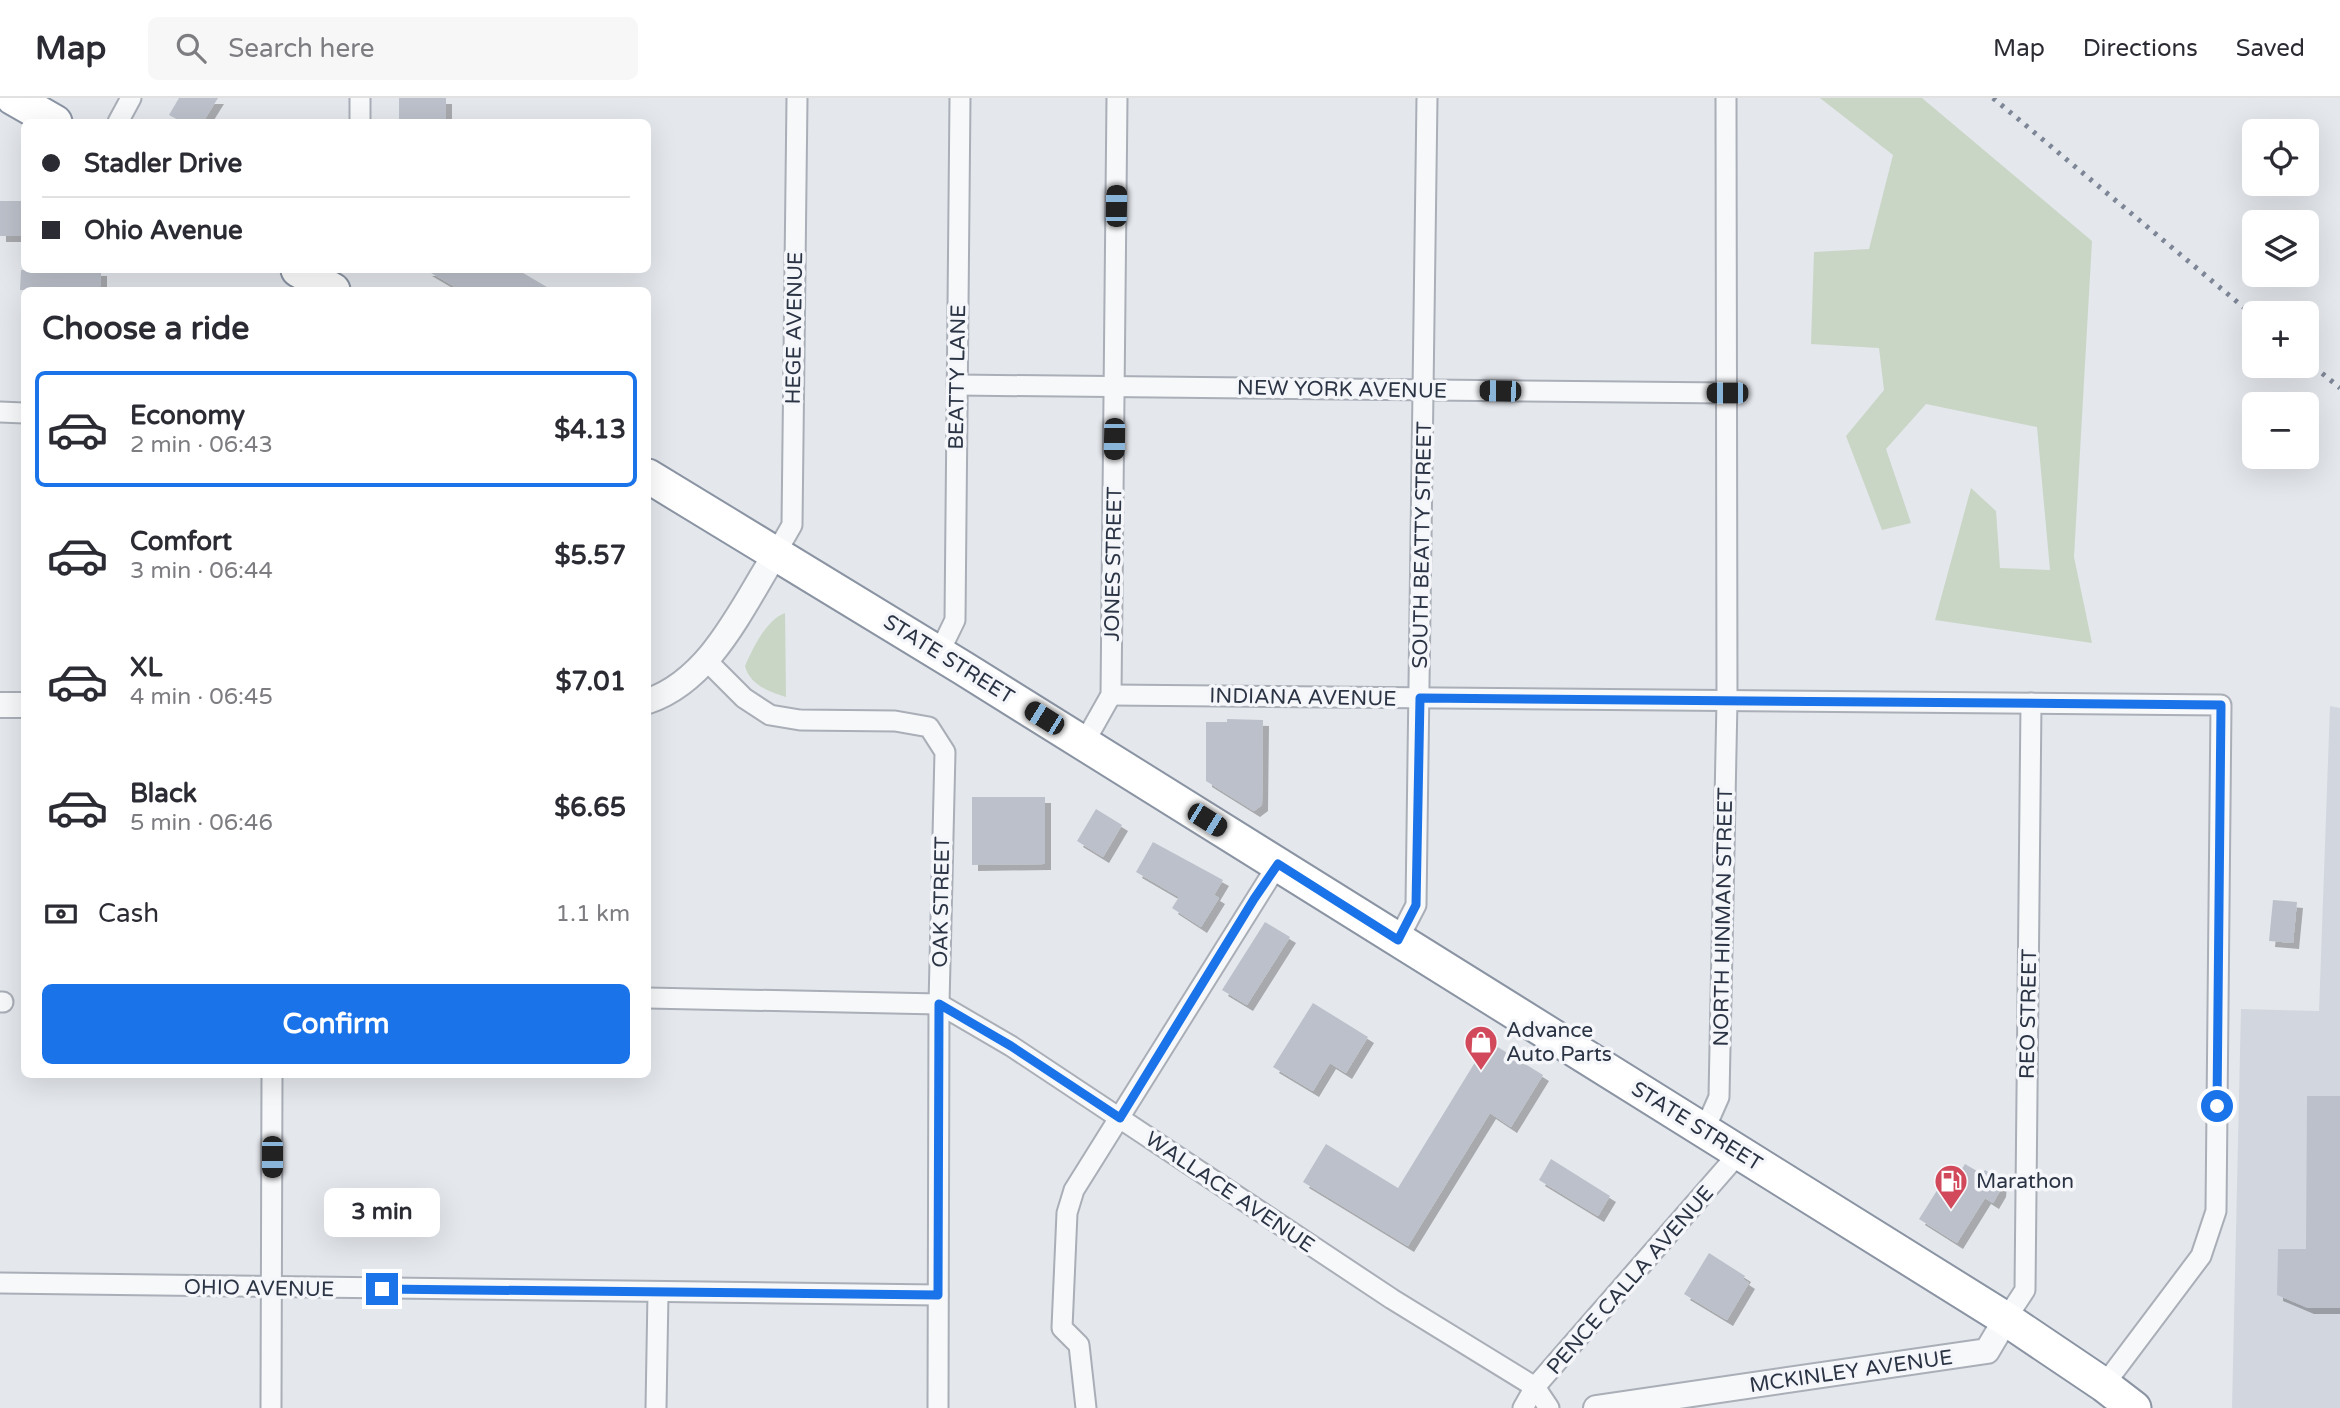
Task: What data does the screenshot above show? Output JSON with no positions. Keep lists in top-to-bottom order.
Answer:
{
  "streets": {
    "highway": ["STATE STREET"],
    "street": [
      "HEGE AVENUE",
      "BEATTY LANE",
      "NEW YORK AVENUE",
      "SOUTH BEATTY STREET",
      "JONES STREET",
      "INDIANA AVENUE",
      "OAK STREET",
      "NORTH HINMAN STREET",
      "REO STREET",
      "WALLACE AVENUE",
      "PENCE CALLA AVENUE",
      "OHIO AVENUE",
      "MCKINLEY AVENUE"
    ]
  },
  "crossings": [
    ["HEGE AVENUE", "STATE STREET"],
    ["BEATTY LANE", "NEW YORK AVENUE"],
    ["BEATTY LANE", "STATE STREET"],
    ["NEW YORK AVENUE", "SOUTH BEATTY STREET"],
    ["NEW YORK AVENUE", "JONES STREET"],
    ["NEW YORK AVENUE", "NORTH HINMAN STREET"],
    ["SOUTH BEATTY STREET", "STATE STREET"],
    ["SOUTH BEATTY STREET", "INDIANA AVENUE"],
    ["JONES STREET", "INDIANA AVENUE"],
    ["STATE STREET", "INDIANA AVENUE"],
    ["STATE STREET", "NORTH HINMAN STREET"],
    ["STATE STREET", "REO STREET"],
    ["STATE STREET", "PENCE CALLA AVENUE"],
    ["STATE STREET", "MCKINLEY AVENUE"],
    ["INDIANA AVENUE", "NORTH HINMAN STREET"],
    ["INDIANA AVENUE", "REO STREET"],
    ["OAK STREET", "WALLACE AVENUE"],
    ["OAK STREET", "OHIO AVENUE"],
    ["REO STREET", "MCKINLEY AVENUE"],
    ["WALLACE AVENUE", "PENCE CALLA AVENUE"]
  ],
  "places": {
    "shop": ["Advance Auto Parts"],
    "fuel station": ["Marathon"]
  },
  "page": {
    "header": "Map",
    "search": "Search here",
    "nav": ["Map", "Directions", "Saved"],
    "map_buttons": ["+", "−"],
    "banner": ["Stadler Drive", "Ohio Avenue"],
    "heading": "Choose a ride",
    "list": [
      {
        "name": "Economy",
        "note": "2 min · 06:43",
        "value": "$4.13"
      },
      {
        "name": "Comfort",
        "note": "3 min · 06:44",
        "value": "$5.57"
      },
      {
        "name": "XL",
        "note": "4 min · 06:45",
        "value": "$7.01"
      },
      {
        "name": "Black",
        "note": "5 min · 06:46",
        "value": "$6.65"
      }
    ],
    "pay": ["Cash", "1.1 km"],
    "buttons": "Confirm",
    "bubble": "3 min"
  }
}
